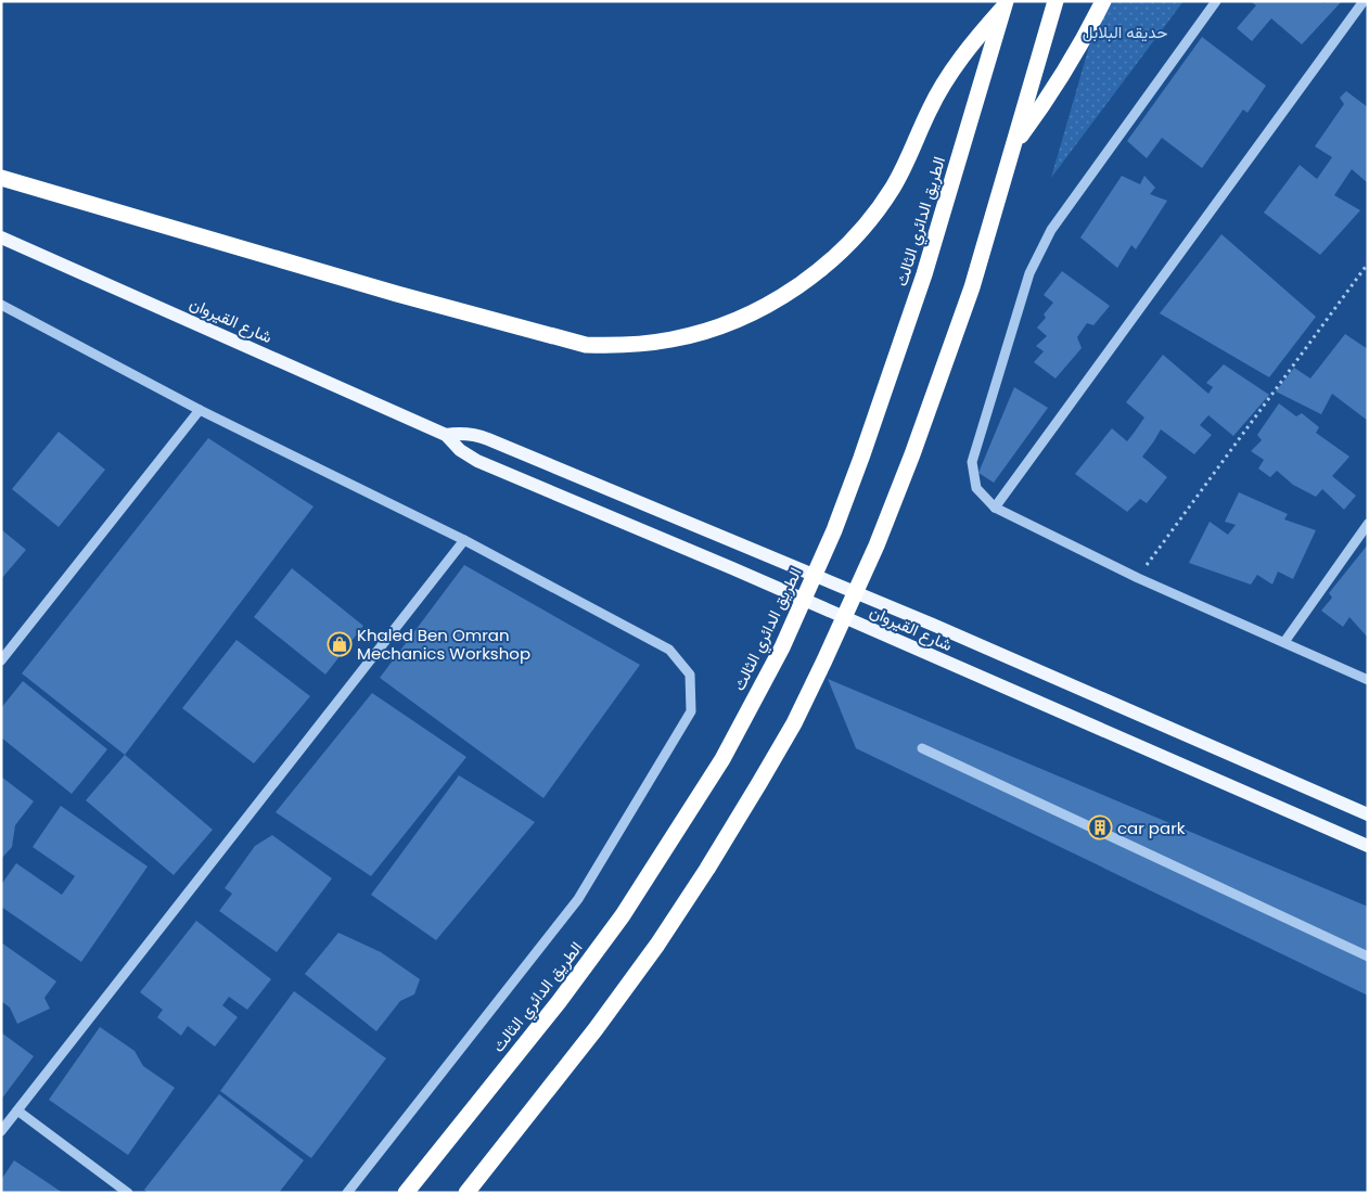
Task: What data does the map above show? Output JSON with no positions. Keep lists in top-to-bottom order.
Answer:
{
  "streets": {
    "highway": ["الطريق الدائري الثالث"],
    "main road": ["شارع القيروان"]
  },
  "parks": ["حديقه البلابل"],
  "places": {
    "shop": ["Khaled Ben Omran Mechanics Workshop"],
    "building": ["car park"]
  }
}
